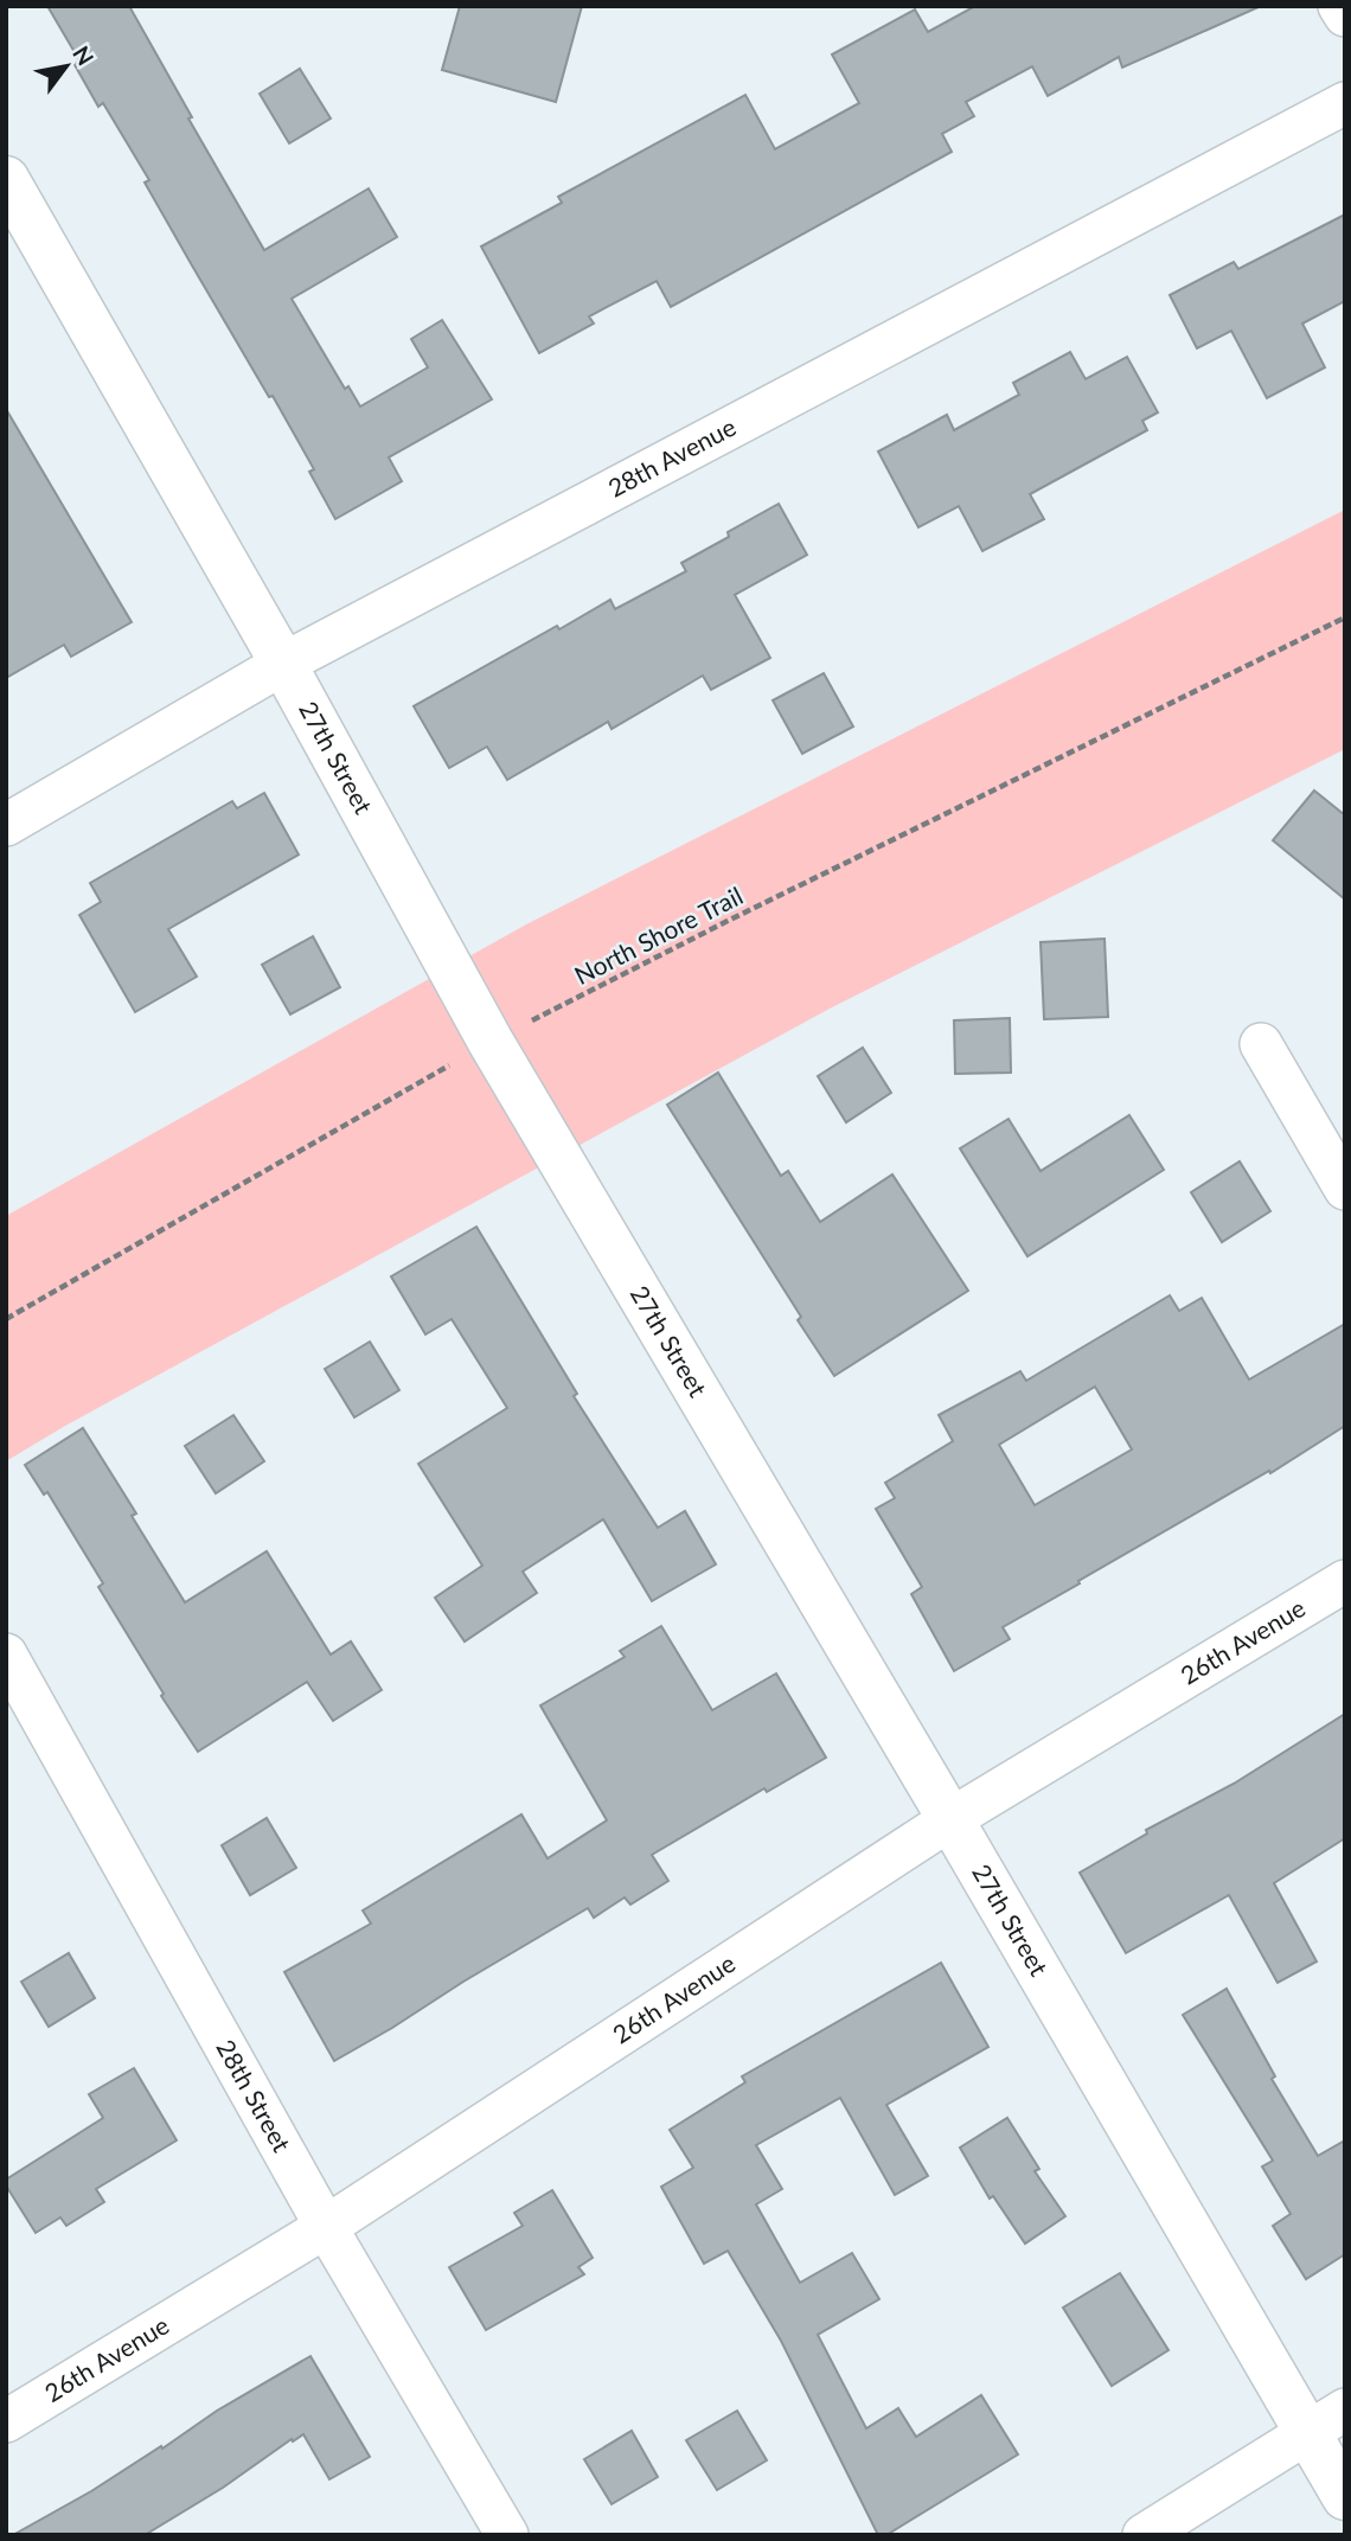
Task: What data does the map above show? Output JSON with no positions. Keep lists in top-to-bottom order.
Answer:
{
  "streets": {
    "street": [
      "28th Avenue",
      "27th Street",
      "26th Avenue",
      "28th Street"
    ],
    "path": ["North Shore Trail"]
  },
  "crossings": [
    ["28th Avenue", "27th Street"],
    ["27th Street", "North Shore Trail"],
    ["27th Street", "26th Avenue"],
    ["26th Avenue", "28th Street"]
  ],
  "north": "top right"
}
